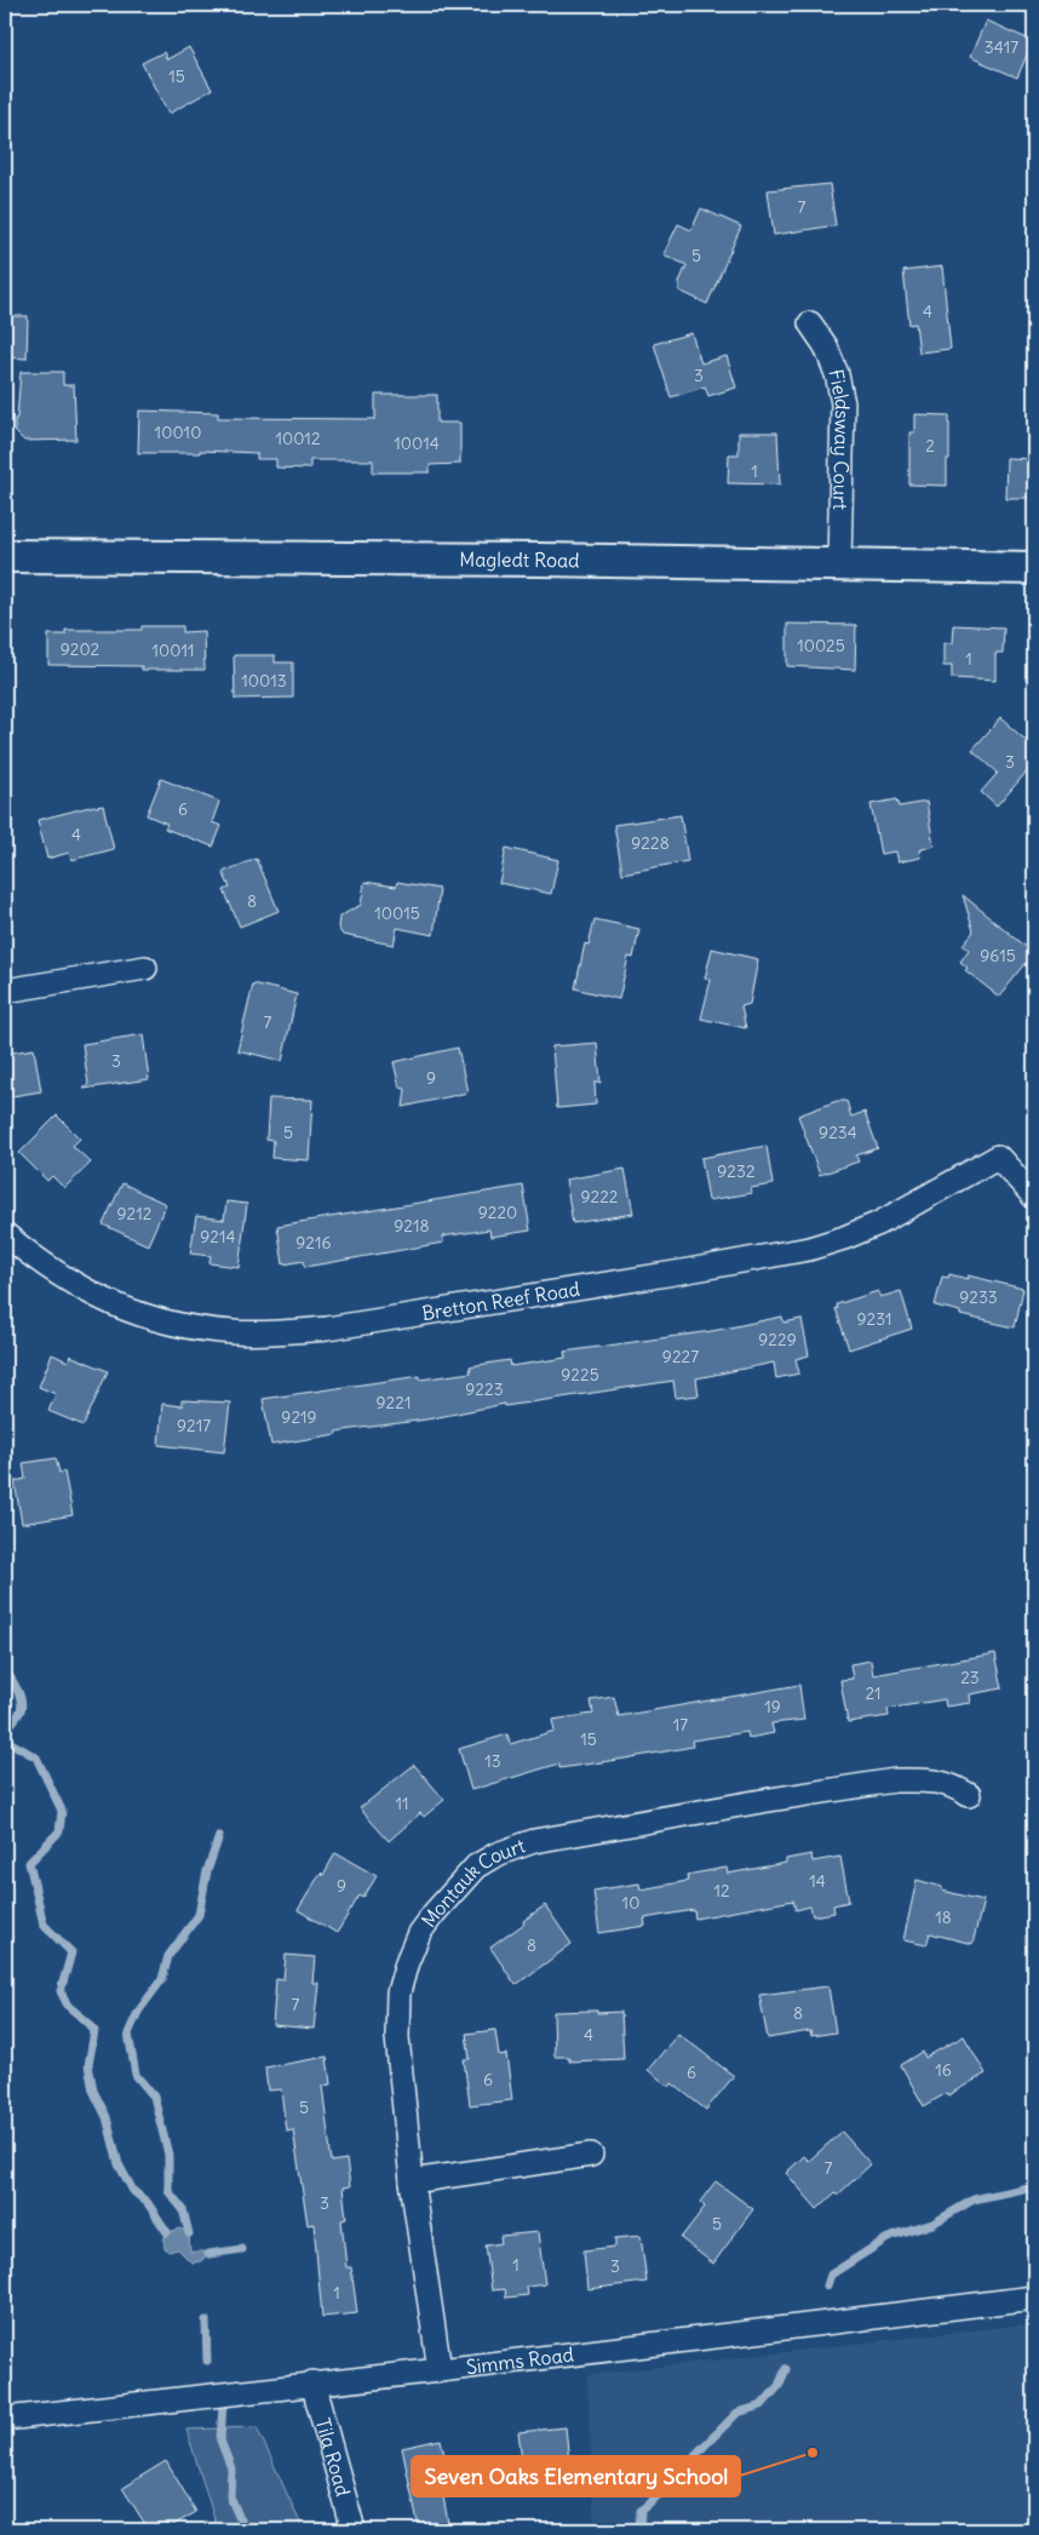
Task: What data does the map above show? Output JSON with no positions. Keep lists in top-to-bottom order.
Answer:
{
  "streets": {
    "street": [
      "Fieldsway Court",
      "Magledt Road",
      "Bretton Reef Road",
      "Montauk Court",
      "Simms Road",
      "Tila Road"
    ]
  },
  "crossings": [
    ["Fieldsway Court", "Magledt Road"],
    ["Montauk Court", "Simms Road"],
    ["Simms Road", "Tila Road"]
  ],
  "places": ["Seven Oaks Elementary School"],
  "house_numbers": [
    "3417",
    "15",
    "7",
    "5",
    "4",
    "3",
    "10010",
    "10012",
    "10014",
    "2",
    "1",
    "10025",
    "9202",
    "10011",
    "1",
    "10013",
    "3",
    "6",
    "4",
    "9228",
    "8",
    "10015",
    "9615",
    "7",
    "3",
    "9",
    "5",
    "9234",
    "9232",
    "9222",
    "9220",
    "9212",
    "9218",
    "9214",
    "9216",
    "9233",
    "9231",
    "9229",
    "9227",
    "9225",
    "9223",
    "9221",
    "9219",
    "9217",
    "23",
    "21",
    "19",
    "17",
    "15",
    "13",
    "11",
    "14",
    "9",
    "12",
    "10",
    "18",
    "8",
    "7",
    "8",
    "4",
    "16",
    "6",
    "6",
    "5",
    "7",
    "3",
    "5",
    "1",
    "3",
    "1"
  ]
}
